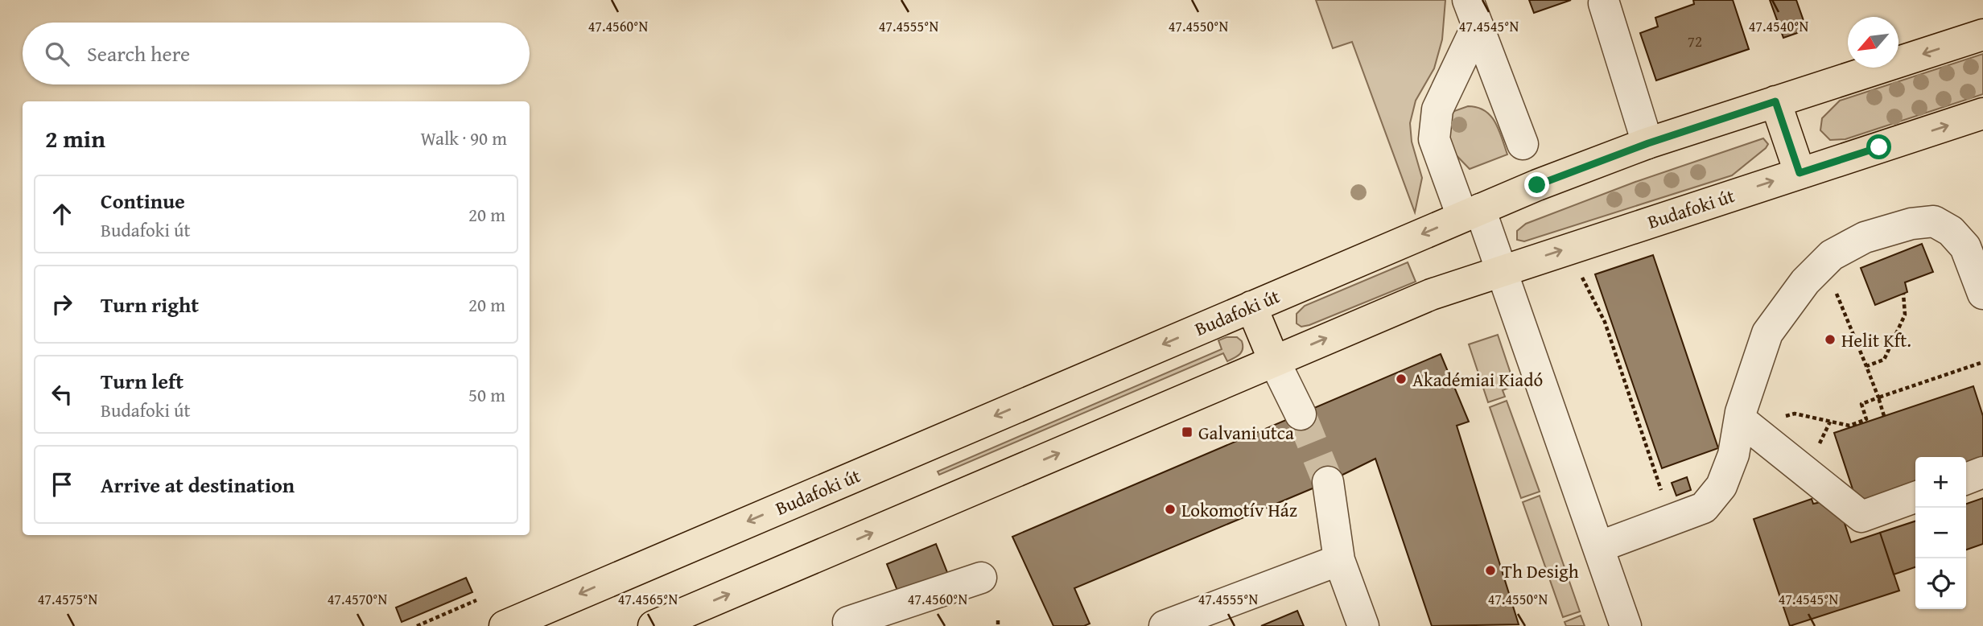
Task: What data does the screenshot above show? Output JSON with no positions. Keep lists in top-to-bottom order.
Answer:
{
  "streets": {
    "main road": ["Budafoki út"]
  },
  "places": {
    "other": [
      "Helit Kft.",
      "Akadémiai Kiadó",
      "Lokomotív Ház",
      "Th Desigh"
    ],
    "transit": ["Galvani utca"]
  },
  "house_numbers": ["72"],
  "north": "bottom left",
  "page": {
    "search": "Search here",
    "heading": ["2 min", "Walk · 90 m"],
    "list": [
      ["Continue", "Budafoki út", "20 m"],
      ["Turn right", "20 m"],
      ["Turn left", "Budafoki út", "50 m"],
      "Arrive at destination"
    ],
    "map_buttons": ["+", "−"]
  },
  "coordinates": [
    "47.4560°N",
    "47.4555°N",
    "47.4545°N",
    "47.4540°N",
    "47.4550°N",
    "47.4575°N",
    "47.4570°N",
    "47.4565°N"
  ]
}
